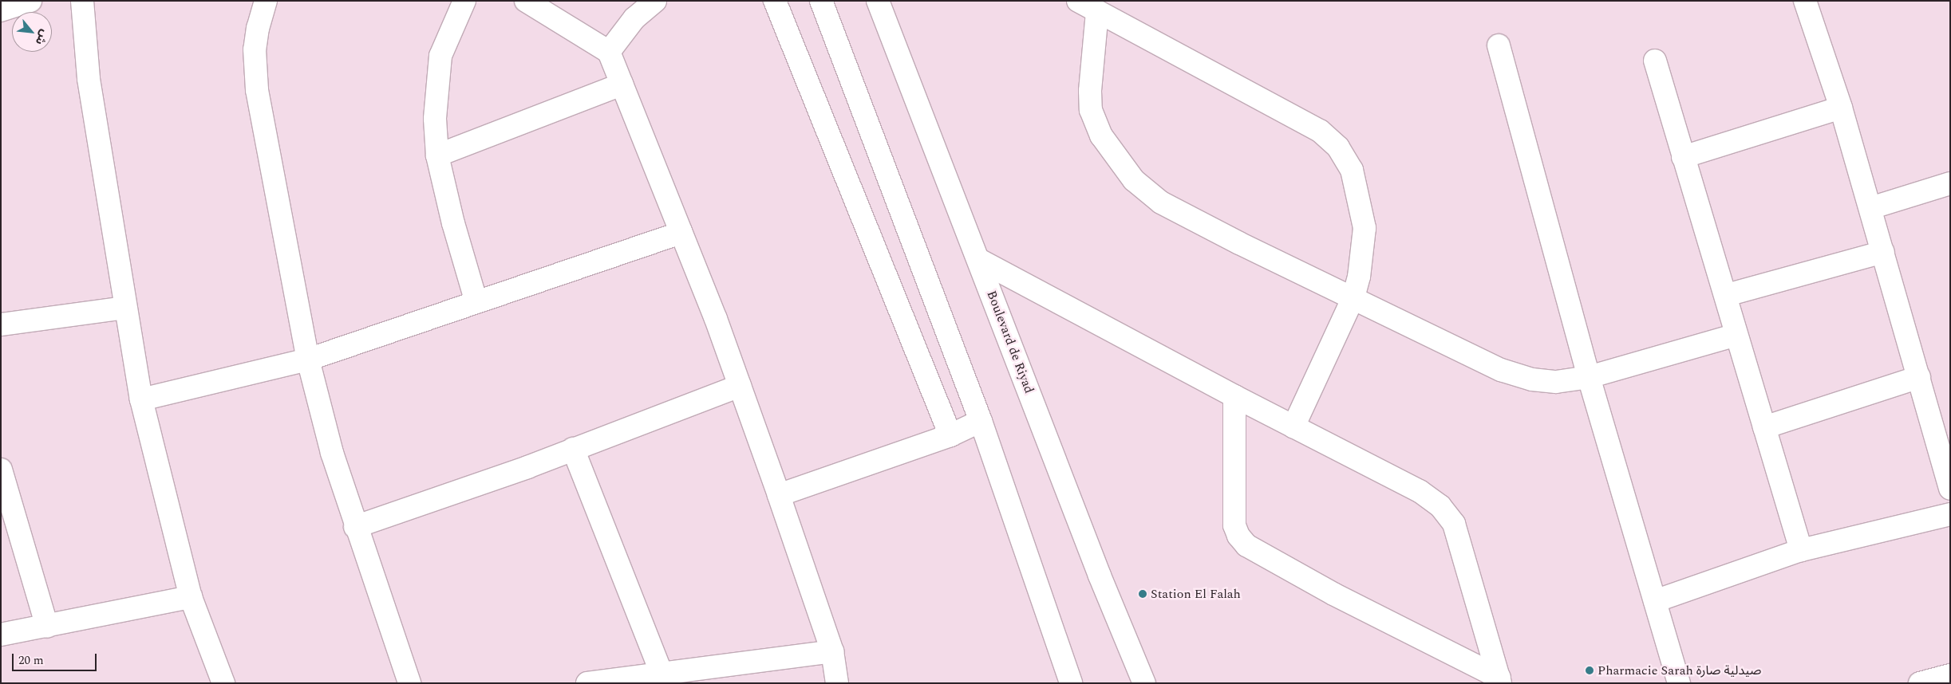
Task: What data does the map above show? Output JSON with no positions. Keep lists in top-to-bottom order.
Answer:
{
  "streets": {
    "street": ["Boulevard de Riyad"]
  },
  "places": ["Station El Falah", "Pharmacie Sarah صيدلية صارة"],
  "scale_bar": "20 m",
  "north": "bottom right"
}
